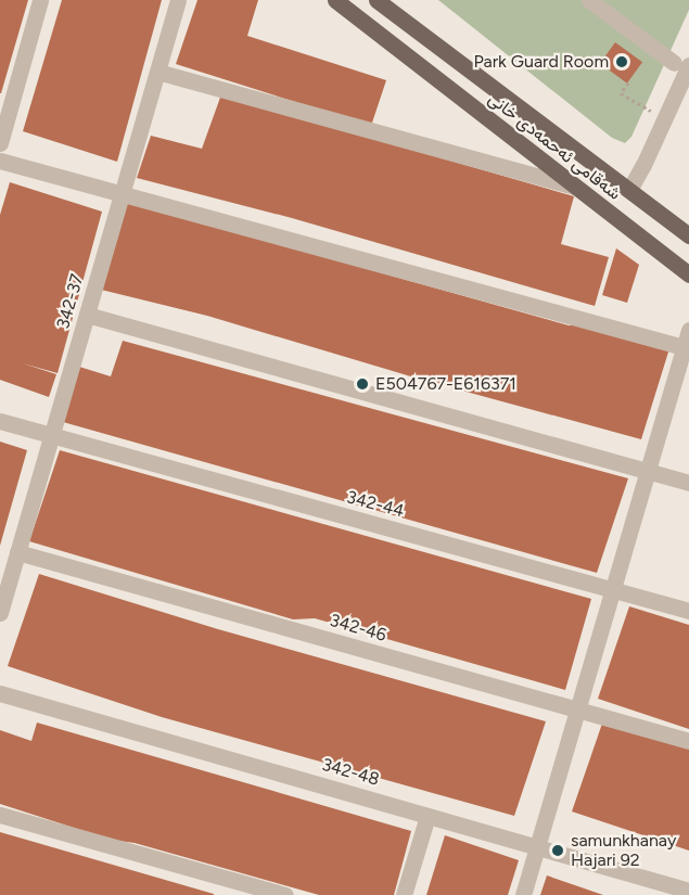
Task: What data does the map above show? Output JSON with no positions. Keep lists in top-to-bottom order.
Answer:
{
  "streets": {
    "main road": ["شەقامی ئەحمەدی خانی"],
    "street": [
      "342-37",
      "342-44",
      "342-46",
      "342-48"
    ]
  },
  "crossings": [
    ["342-37", "342-44"],
    ["342-37", "342-46"]
  ],
  "places": ["Park Guard Room", "E504767-E616371", "samunkhanay Hajari 92"]
}
